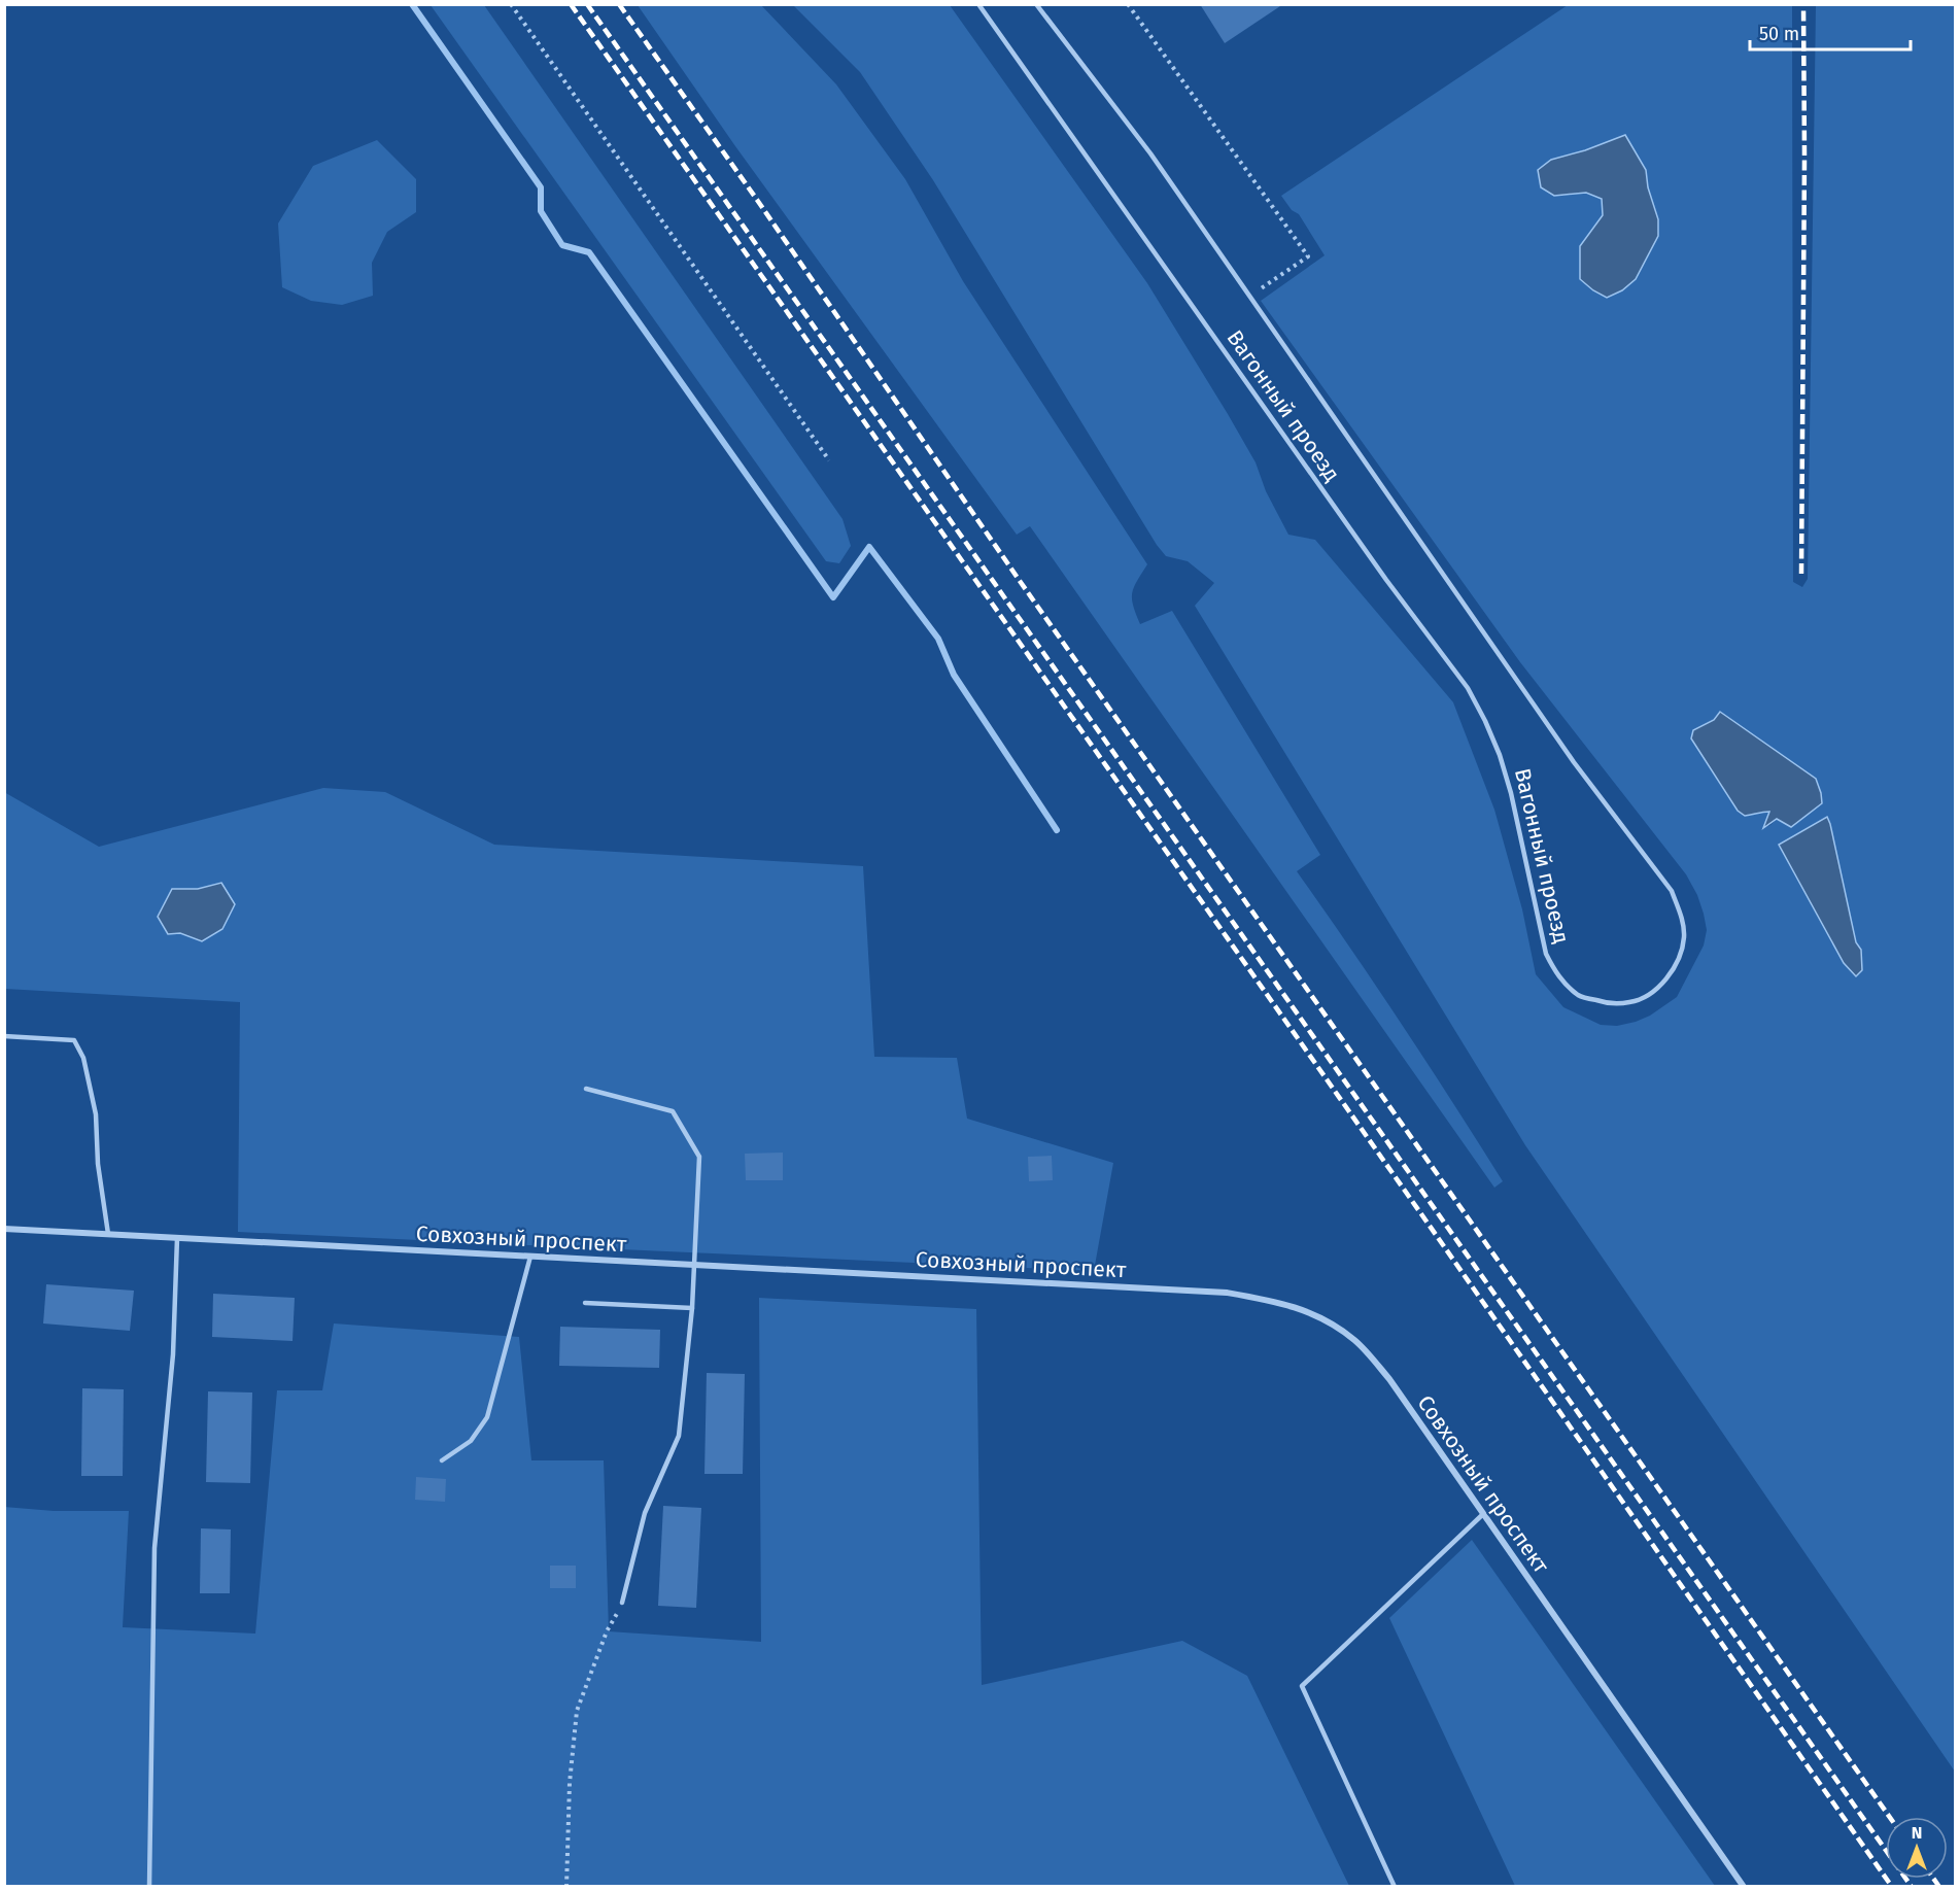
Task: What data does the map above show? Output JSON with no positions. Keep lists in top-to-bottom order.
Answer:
{
  "streets": {
    "street": ["Совхозный проспект"],
    "lane": ["Вагонный проезд"]
  },
  "scale_bar": "50 m",
  "north": "top"
}
